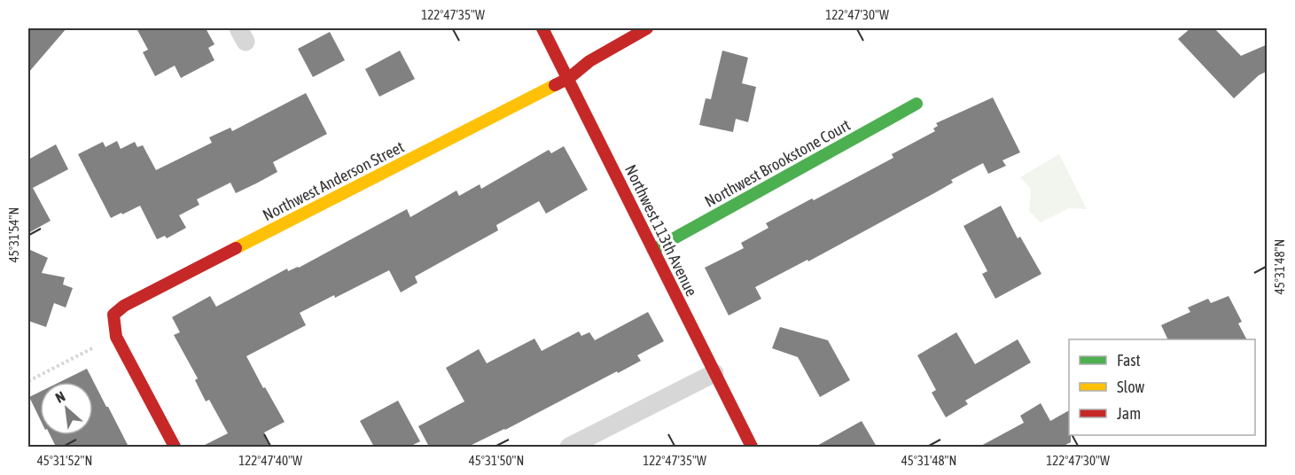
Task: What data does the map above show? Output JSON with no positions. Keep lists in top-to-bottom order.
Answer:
{
  "streets": {
    "street": ["Northwest Brookstone Court", "Northwest Anderson Street", "Northwest 113th Avenue"]
  },
  "crossings": [
    ["Northwest Brookstone Court", "Northwest 113th Avenue"],
    ["Northwest Anderson Street", "Northwest 113th Avenue"]
  ],
  "legend": ["Fast", "Slow", "Jam"],
  "north": "top left",
  "coordinates": [
    "122°47'35\"W",
    "122°47'30\"W",
    "45°31'54\"N",
    "45°31'48\"N",
    "45°31'52\"N",
    "122°47'40\"W",
    "45°31'50\"N"
  ]
}
